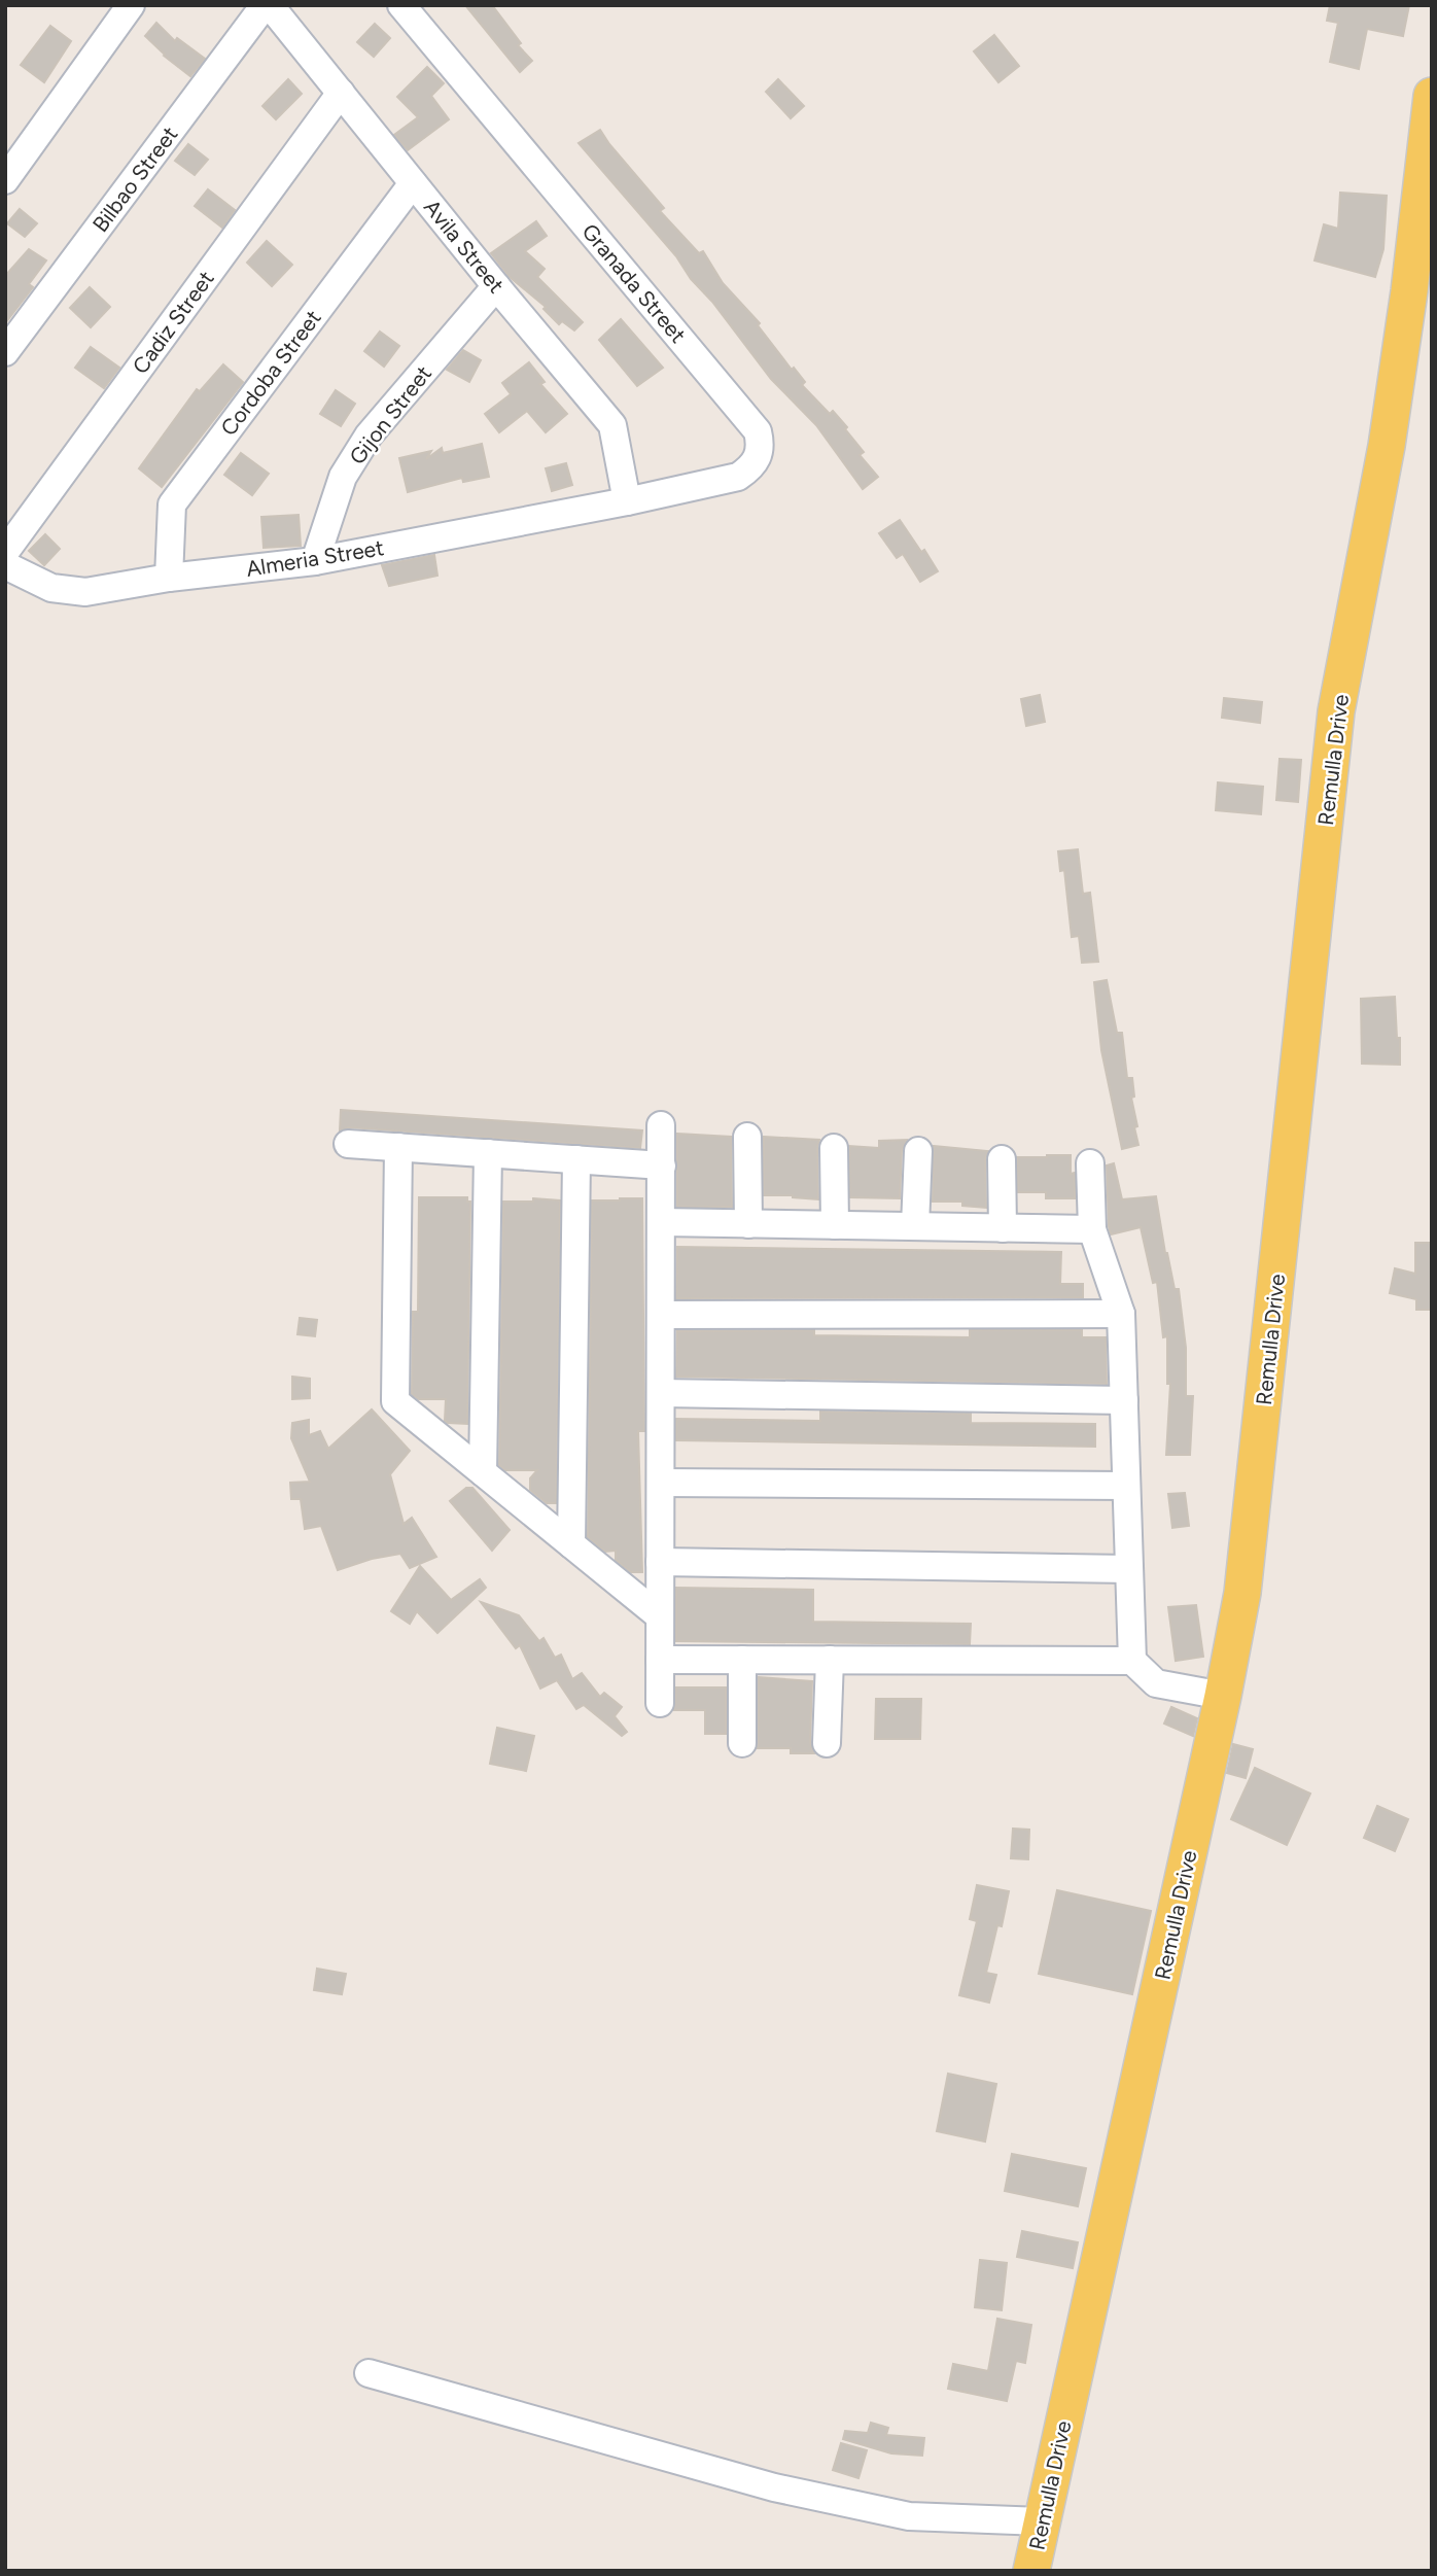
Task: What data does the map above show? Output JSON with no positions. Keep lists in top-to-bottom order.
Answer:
{
  "streets": {
    "main road": ["Remulla Drive"],
    "street": [
      "Bilbao Street",
      "Avila Street",
      "Granada Street",
      "Cadiz Street",
      "Cordoba Street",
      "Gijon Street",
      "Almeria Street"
    ]
  },
  "crossings": [
    ["Bilbao Street", "Avila Street"],
    ["Avila Street", "Granada Street"],
    ["Avila Street", "Cadiz Street"],
    ["Avila Street", "Cordoba Street"],
    ["Avila Street", "Gijon Street"],
    ["Avila Street", "Almeria Street"],
    ["Granada Street", "Almeria Street"],
    ["Cordoba Street", "Almeria Street"],
    ["Gijon Street", "Almeria Street"]
  ]
}
